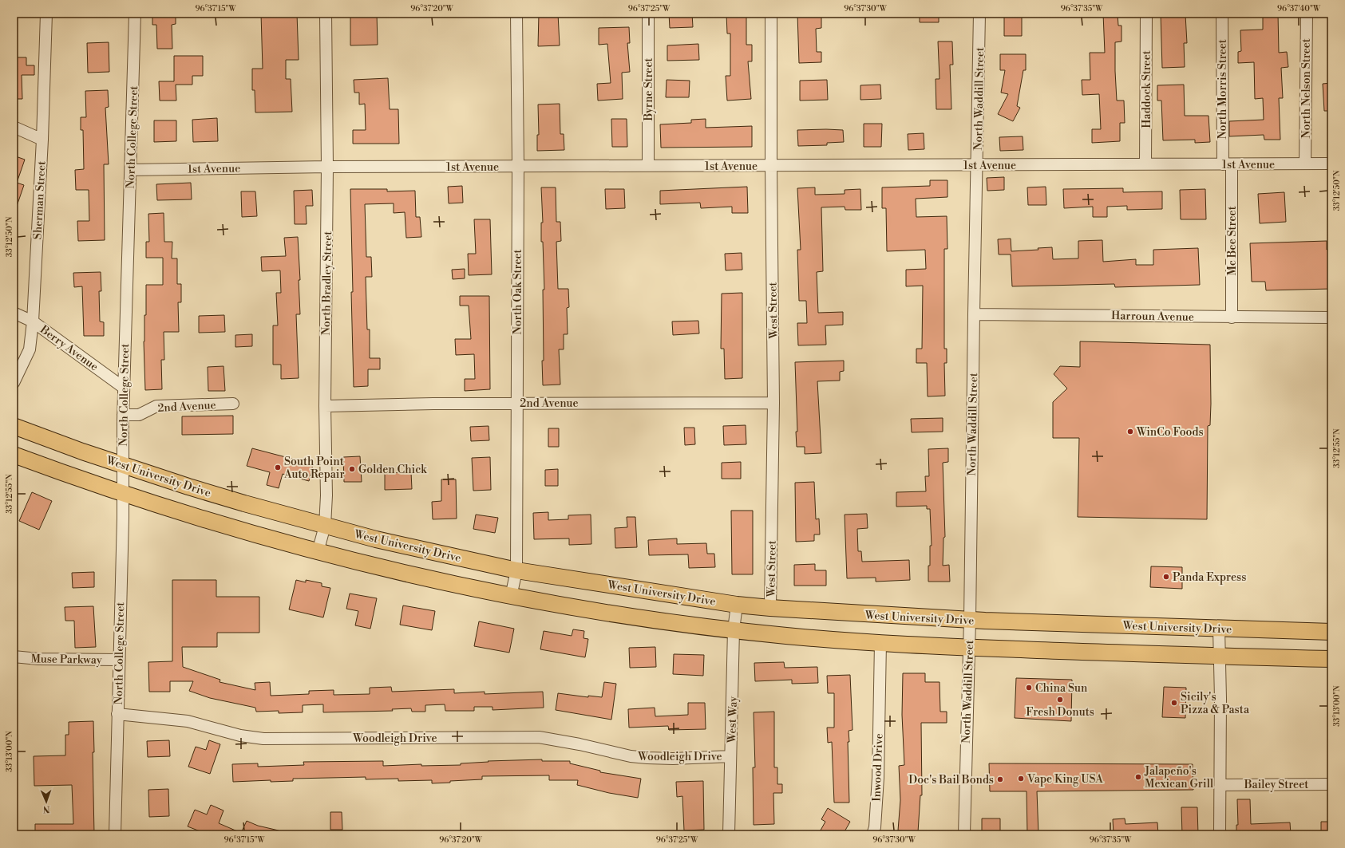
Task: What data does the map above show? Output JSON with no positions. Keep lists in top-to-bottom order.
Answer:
{
  "streets": {
    "highway": ["West University Drive"],
    "street": [
      "North Nelson Street",
      "Byrne Street",
      "Haddock Street",
      "North Morris Street",
      "North Waddill Street",
      "North College Street",
      "1st Avenue",
      "Sherman Street",
      "Mc Bee Street",
      "North Bradley Street",
      "North Oak Street",
      "West Street",
      "Harroun Avenue",
      "Berry Avenue",
      "2nd Avenue",
      "Muse Parkway",
      "West Way",
      "Woodleigh Drive",
      "Inwood Drive",
      "Bailey Street"
    ]
  },
  "crossings": [
    ["North Nelson Street", "1st Avenue"],
    ["Byrne Street", "1st Avenue"],
    ["Haddock Street", "1st Avenue"],
    ["North Morris Street", "1st Avenue"],
    ["North Morris Street", "Mc Bee Street"],
    ["North Waddill Street", "1st Avenue"],
    ["North Waddill Street", "Harroun Avenue"],
    ["North Waddill Street", "West University Drive"],
    ["North College Street", "1st Avenue"],
    ["North College Street", "Berry Avenue"],
    ["North College Street", "2nd Avenue"],
    ["North College Street", "West University Drive"],
    ["North College Street", "Muse Parkway"],
    ["North College Street", "Woodleigh Drive"],
    ["1st Avenue", "Mc Bee Street"],
    ["1st Avenue", "North Bradley Street"],
    ["1st Avenue", "North Oak Street"],
    ["1st Avenue", "West Street"],
    ["Sherman Street", "Berry Avenue"],
    ["Mc Bee Street", "Harroun Avenue"],
    ["North Bradley Street", "2nd Avenue"],
    ["North Bradley Street", "West University Drive"],
    ["North Oak Street", "2nd Avenue"],
    ["North Oak Street", "West University Drive"],
    ["West Street", "2nd Avenue"],
    ["West Street", "West University Drive"],
    ["West University Drive", "West Way"],
    ["West Way", "Woodleigh Drive"]
  ],
  "places": [
    "WinCo Foods",
    "South Point Auto Repair",
    "Golden Chick",
    "Panda Express",
    "China Sun",
    "Fresh Donuts",
    "Sicily's Pizza & Pasta",
    "Jalapeño's Mexican Grill",
    "Vape King USA",
    "Doc's Bail Bonds"
  ],
  "north": "bottom",
  "coordinates": [
    "96°37'15\"W",
    "96°37'20\"W",
    "96°37'25\"W",
    "96°37'30\"W",
    "96°37'35\"W",
    "96°37'40\"W",
    "33°12'50\"N",
    "33°12'55\"N",
    "33°13'00\"N"
  ]
}
